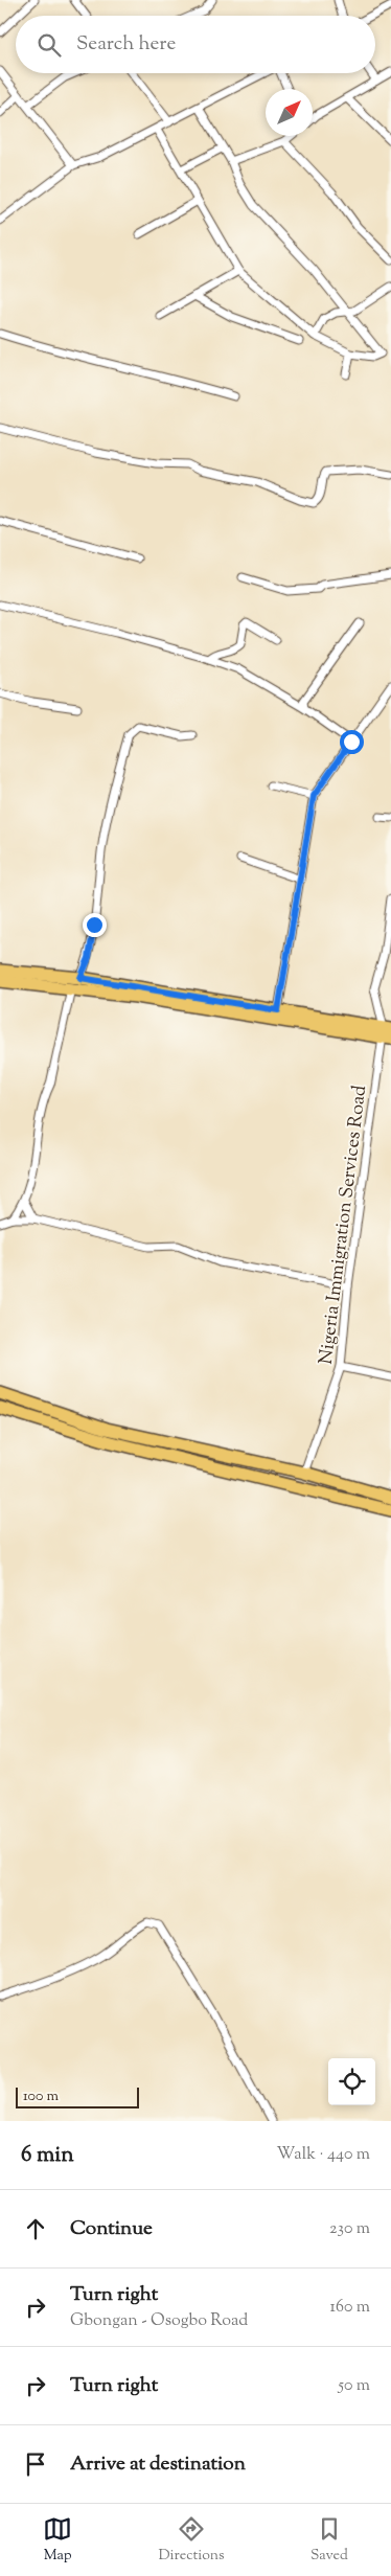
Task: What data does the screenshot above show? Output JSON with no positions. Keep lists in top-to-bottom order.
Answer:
{
  "streets": {
    "street": ["Nigeria Immigration Services Road"]
  },
  "scale_bar": "100 m",
  "north": "top right",
  "page": {
    "search": "Search here",
    "scale": "100 m",
    "heading": ["6 min", "Walk · 440 m"],
    "list": [
      ["Continue", "230 m"],
      ["Turn right", "Gbongan - Osogbo Road", "160 m"],
      ["Turn right", "50 m"],
      "Arrive at destination"
    ],
    "nav": ["Map", "Directions", "Saved"]
  }
}
